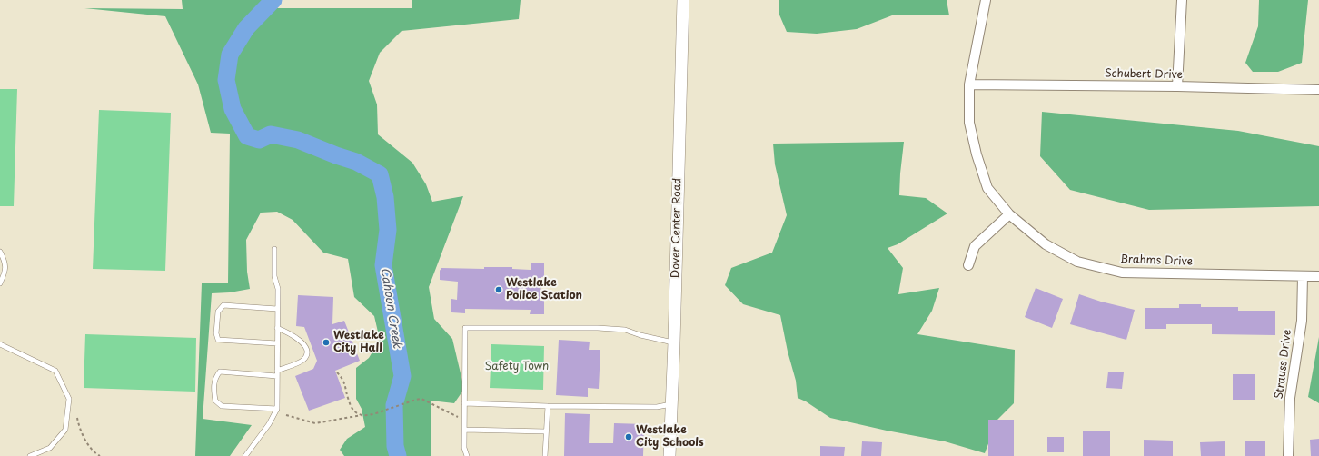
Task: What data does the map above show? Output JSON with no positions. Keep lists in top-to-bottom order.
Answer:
{
  "streets": {
    "street": [
      "Schubert Drive",
      "Dover Center Road",
      "Brahms Drive",
      "Strauss Drive"
    ]
  },
  "crossings": [
    ["Schubert Drive", "Brahms Drive"],
    ["Brahms Drive", "Strauss Drive"]
  ],
  "water": ["Cahoon Creek"],
  "parks": ["Safety Town"],
  "places": ["Westlake Police Station", "Westlake City Hall", "Westlake City Schools"]
}
